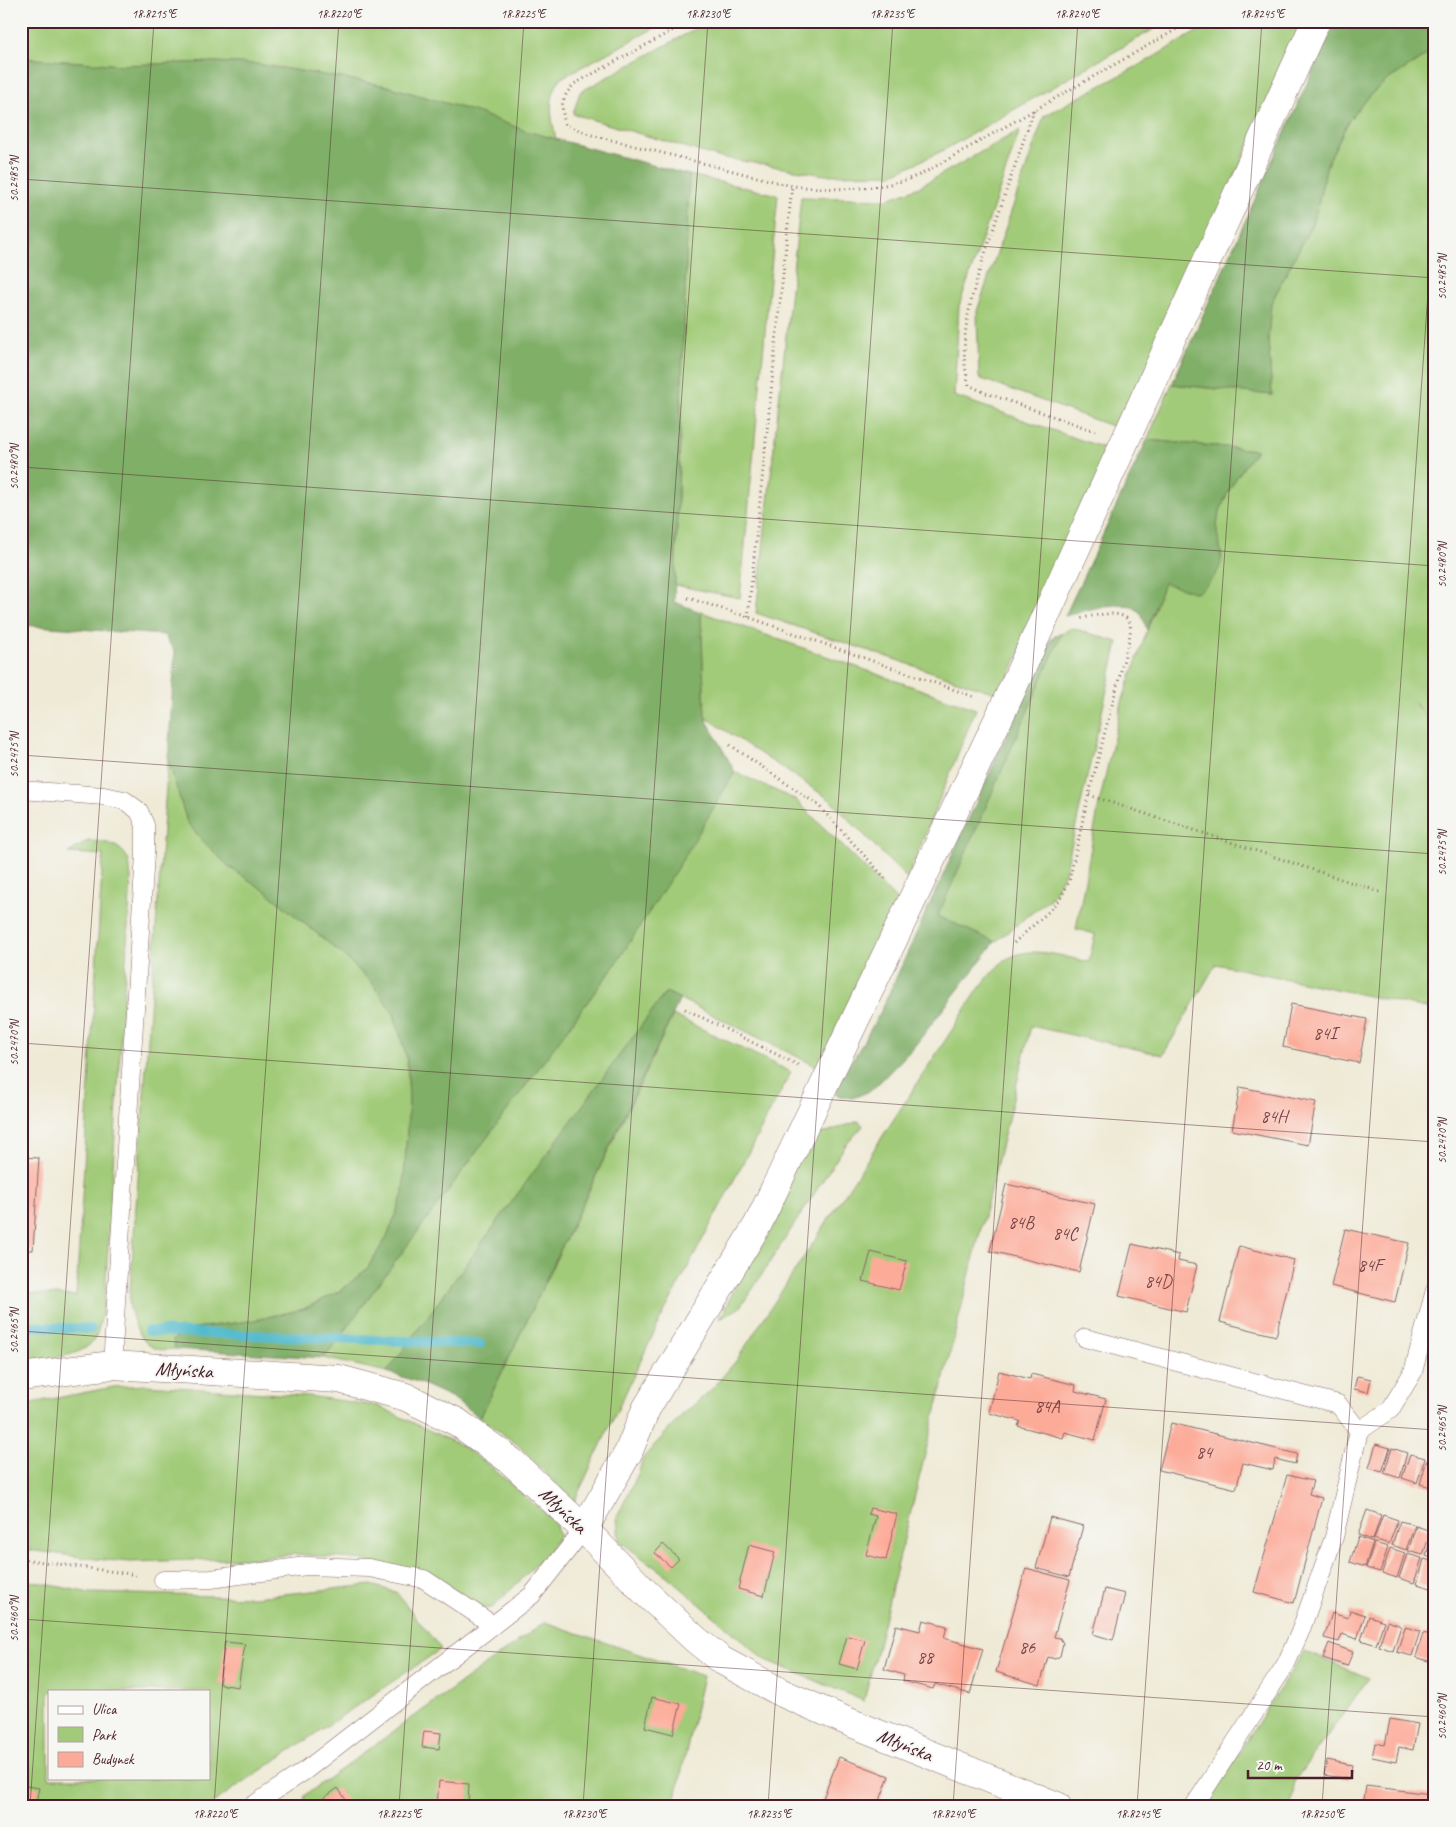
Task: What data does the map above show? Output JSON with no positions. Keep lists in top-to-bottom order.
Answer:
{
  "streets": {
    "street": ["Młyńska"]
  },
  "house_numbers": [
    "84I",
    "84H",
    "84B",
    "84C",
    "84F",
    "84D",
    "84A",
    "84",
    "86",
    "88"
  ],
  "legend": ["Ulica", "Park", "Budynek"],
  "scale_bar": "20 m",
  "coordinates": [
    "18.8215°E",
    "18.8220°E",
    "18.8225°E",
    "18.8230°E",
    "18.8235°E",
    "18.8240°E",
    "18.8245°E",
    "50.2485°N",
    "50.2480°N",
    "50.2475°N",
    "50.2470°N",
    "50.2465°N",
    "50.2460°N",
    "18.8250°E"
  ]
}
